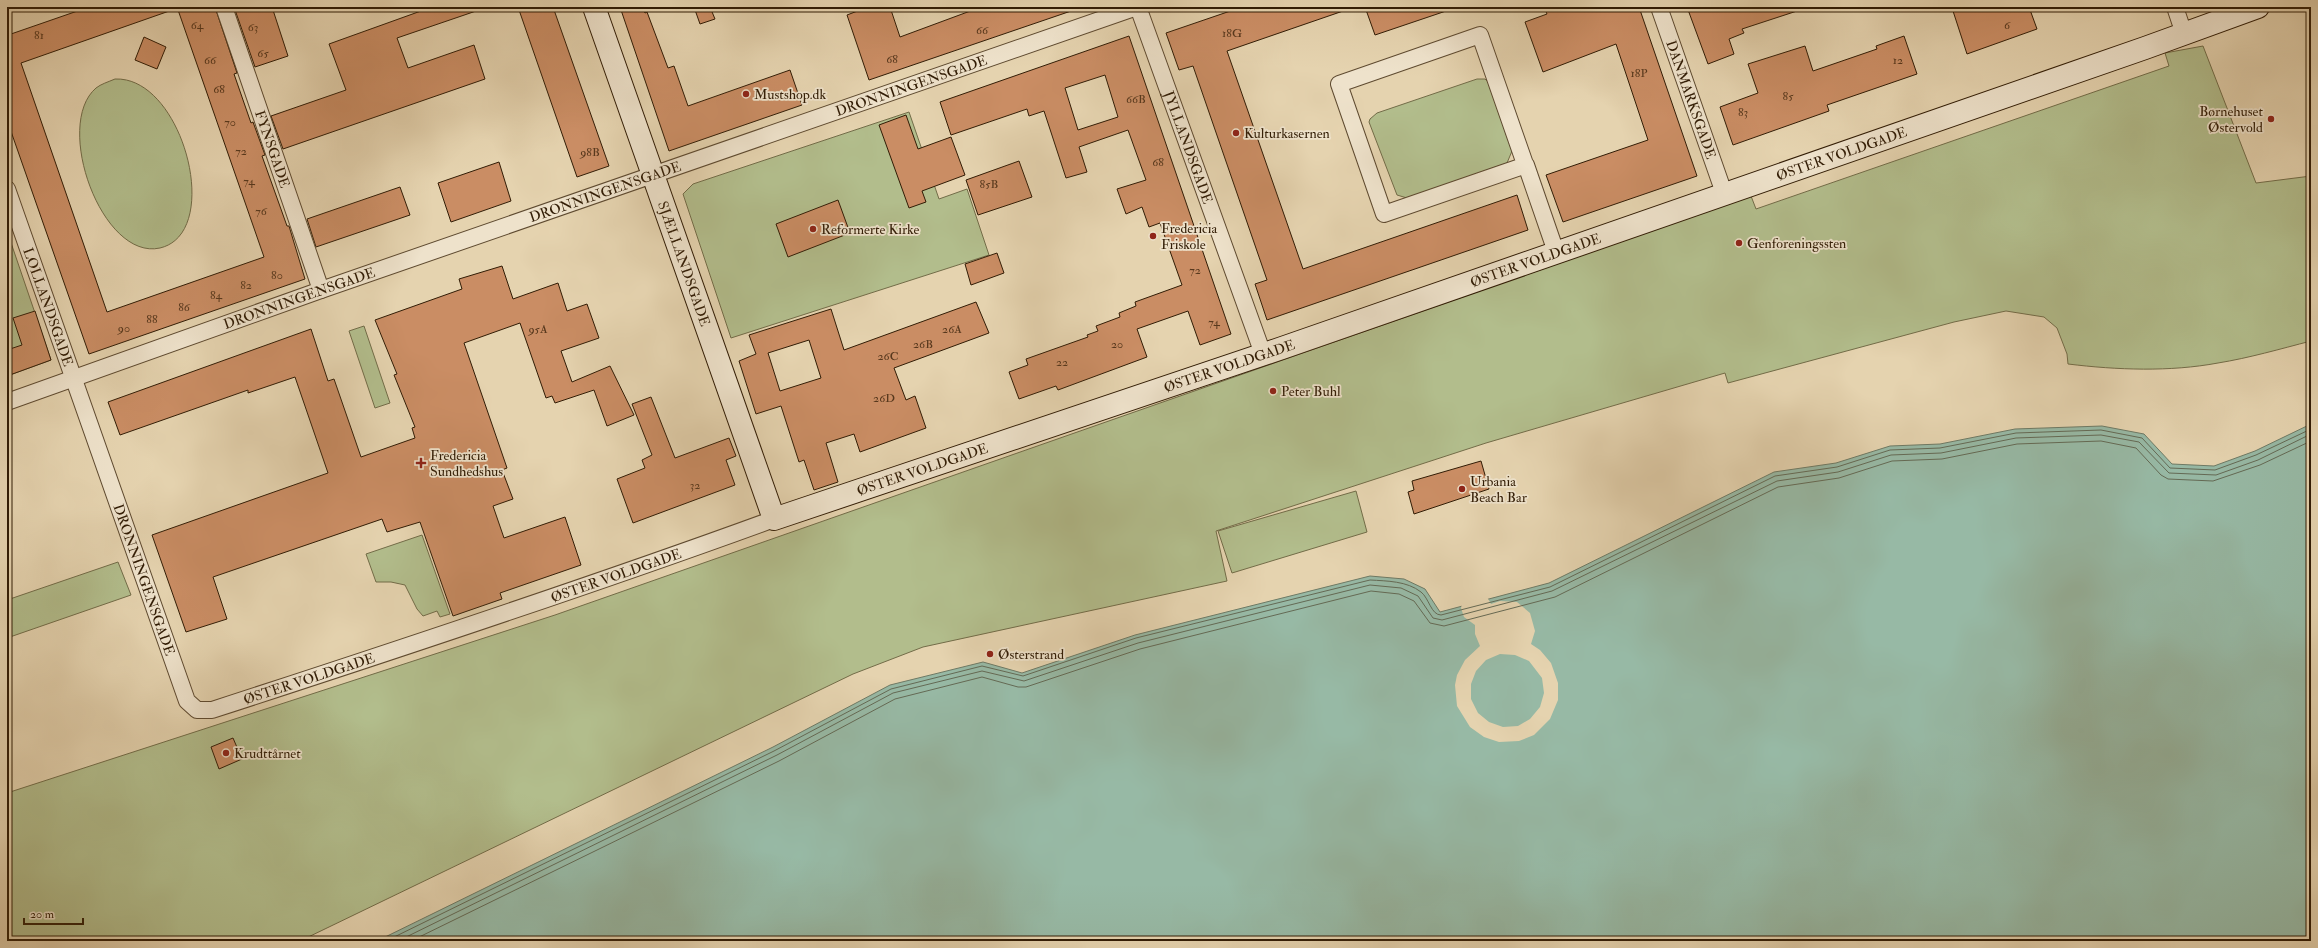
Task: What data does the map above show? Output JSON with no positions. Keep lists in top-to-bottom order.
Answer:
{
  "streets": {
    "street": [
      "DRONNINGENSGADE",
      "DANMARKSGADE",
      "JYLLANDSGADE",
      "FYNSGADE",
      "ØSTER VOLDGADE",
      "SJÆLLANDSGADE",
      "LOLLANDSGADE"
    ]
  },
  "crossings": [
    ["DRONNINGENSGADE", "JYLLANDSGADE"],
    ["DRONNINGENSGADE", "FYNSGADE"],
    ["DRONNINGENSGADE", "ØSTER VOLDGADE"],
    ["DRONNINGENSGADE", "SJÆLLANDSGADE"],
    ["DRONNINGENSGADE", "LOLLANDSGADE"],
    ["DANMARKSGADE", "ØSTER VOLDGADE"],
    ["JYLLANDSGADE", "ØSTER VOLDGADE"],
    ["ØSTER VOLDGADE", "SJÆLLANDSGADE"]
  ],
  "places": {
    "other": [
      "Mustshop.dk",
      "Børnehuset Østervold",
      "Kulturkasernen",
      "Reformerte Kirke",
      "Fredericia Friskole",
      "Genforeningssten",
      "Peter Buhl",
      "Urbania Beach Bar",
      "Østerstrand",
      "Krudttårnet"
    ],
    "health": ["Fredericia Sundhedshus"]
  },
  "house_numbers": [
    "64",
    "6",
    "63",
    "66",
    "18G",
    "81",
    "65",
    "68",
    "66",
    "12",
    "18P",
    "68",
    "85",
    "66B",
    "83",
    "70",
    "72",
    "98B",
    "68",
    "74",
    "85B",
    "76",
    "72",
    "80",
    "82",
    "84",
    "86",
    "88",
    "74",
    "90",
    "95A",
    "26A",
    "26B",
    "20",
    "26C",
    "22",
    "26D",
    "32"
  ],
  "scale_bar": "20 m"
}
